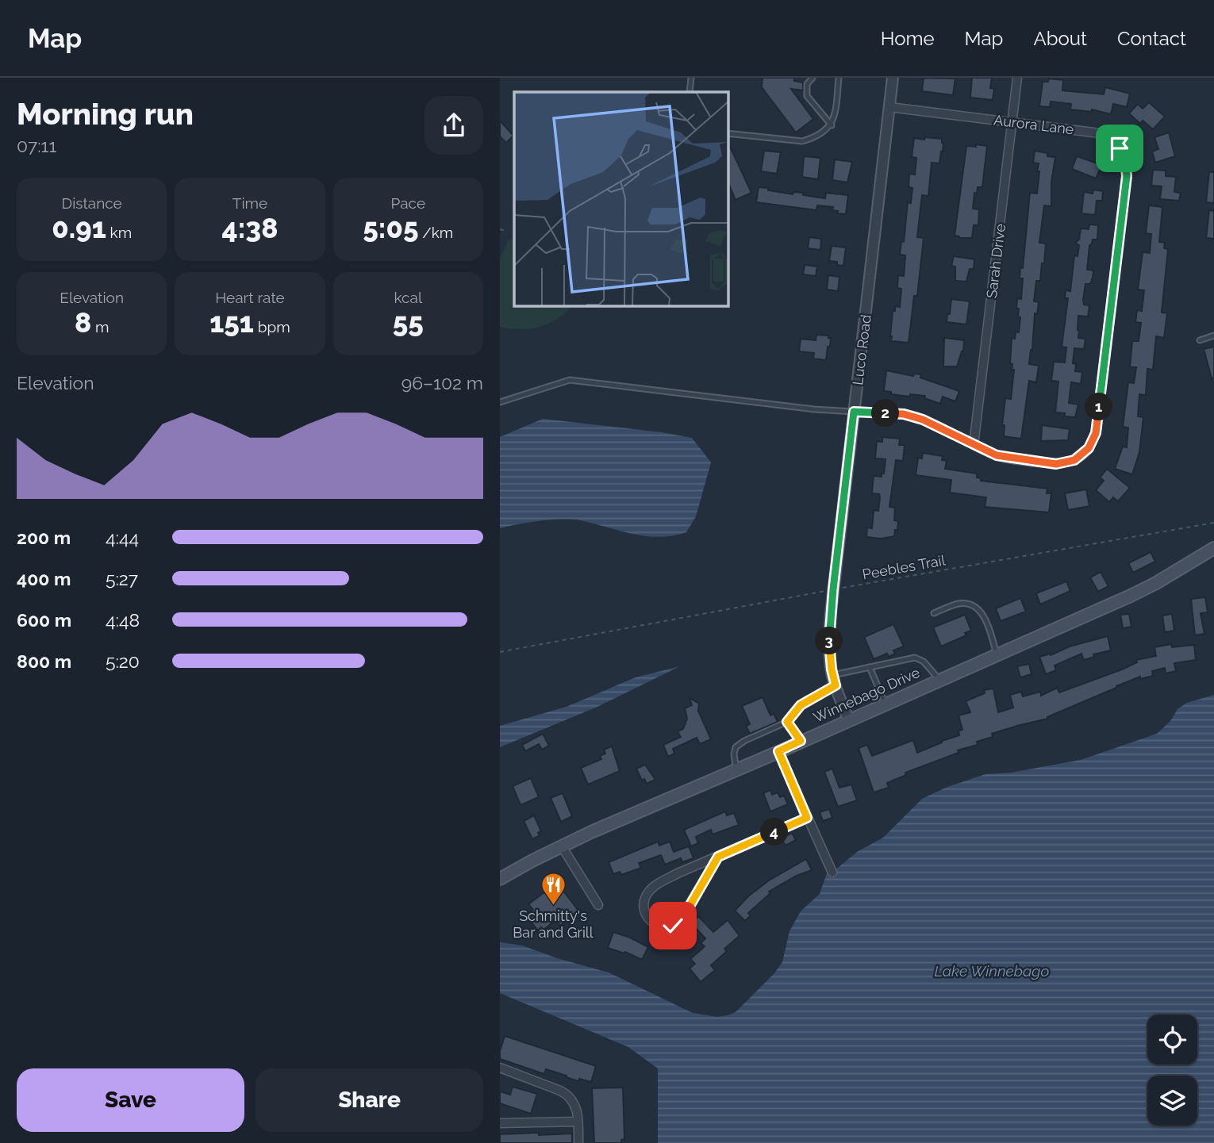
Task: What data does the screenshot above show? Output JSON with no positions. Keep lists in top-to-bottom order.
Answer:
{
  "streets": {
    "main road": ["Winnebago Drive"],
    "street": ["Aurora Lane", "Sarah Drive", "Luco Road"],
    "path": ["Peebles Trail"]
  },
  "crossings": [
    ["Aurora Lane", "Sarah Drive"],
    ["Aurora Lane", "Luco Road"],
    ["Luco Road", "Peebles Trail"],
    ["Luco Road", "Winnebago Drive"]
  ],
  "water": ["Lake Winnebago"],
  "places": {
    "restaurant": ["Schmitty's Bar and Grill"]
  },
  "page": {
    "header": "Map",
    "nav": [
      "Home",
      "Map",
      "About",
      "Contact"
    ],
    "heading": ["Morning run", "07:11"],
    "stats": [
      ["Distance", "0.91 km"],
      ["Time", "4:38"],
      ["Pace", "5:05 /km"],
      ["Elevation", "8 m"],
      ["Heart rate", "151 bpm"],
      ["kcal", "55"]
    ],
    "chart": ["Elevation", "96–102 m"],
    "pins": [
      "1",
      "2",
      "3",
      "4"
    ],
    "list": [
      {
        "name": "200 m",
        "note": "4:44"
      },
      {
        "name": "400 m",
        "note": "5:27"
      },
      {
        "name": "600 m",
        "note": "4:48"
      },
      {
        "name": "800 m",
        "note": "5:20"
      }
    ],
    "buttons": ["Save", "Share"]
  }
}
